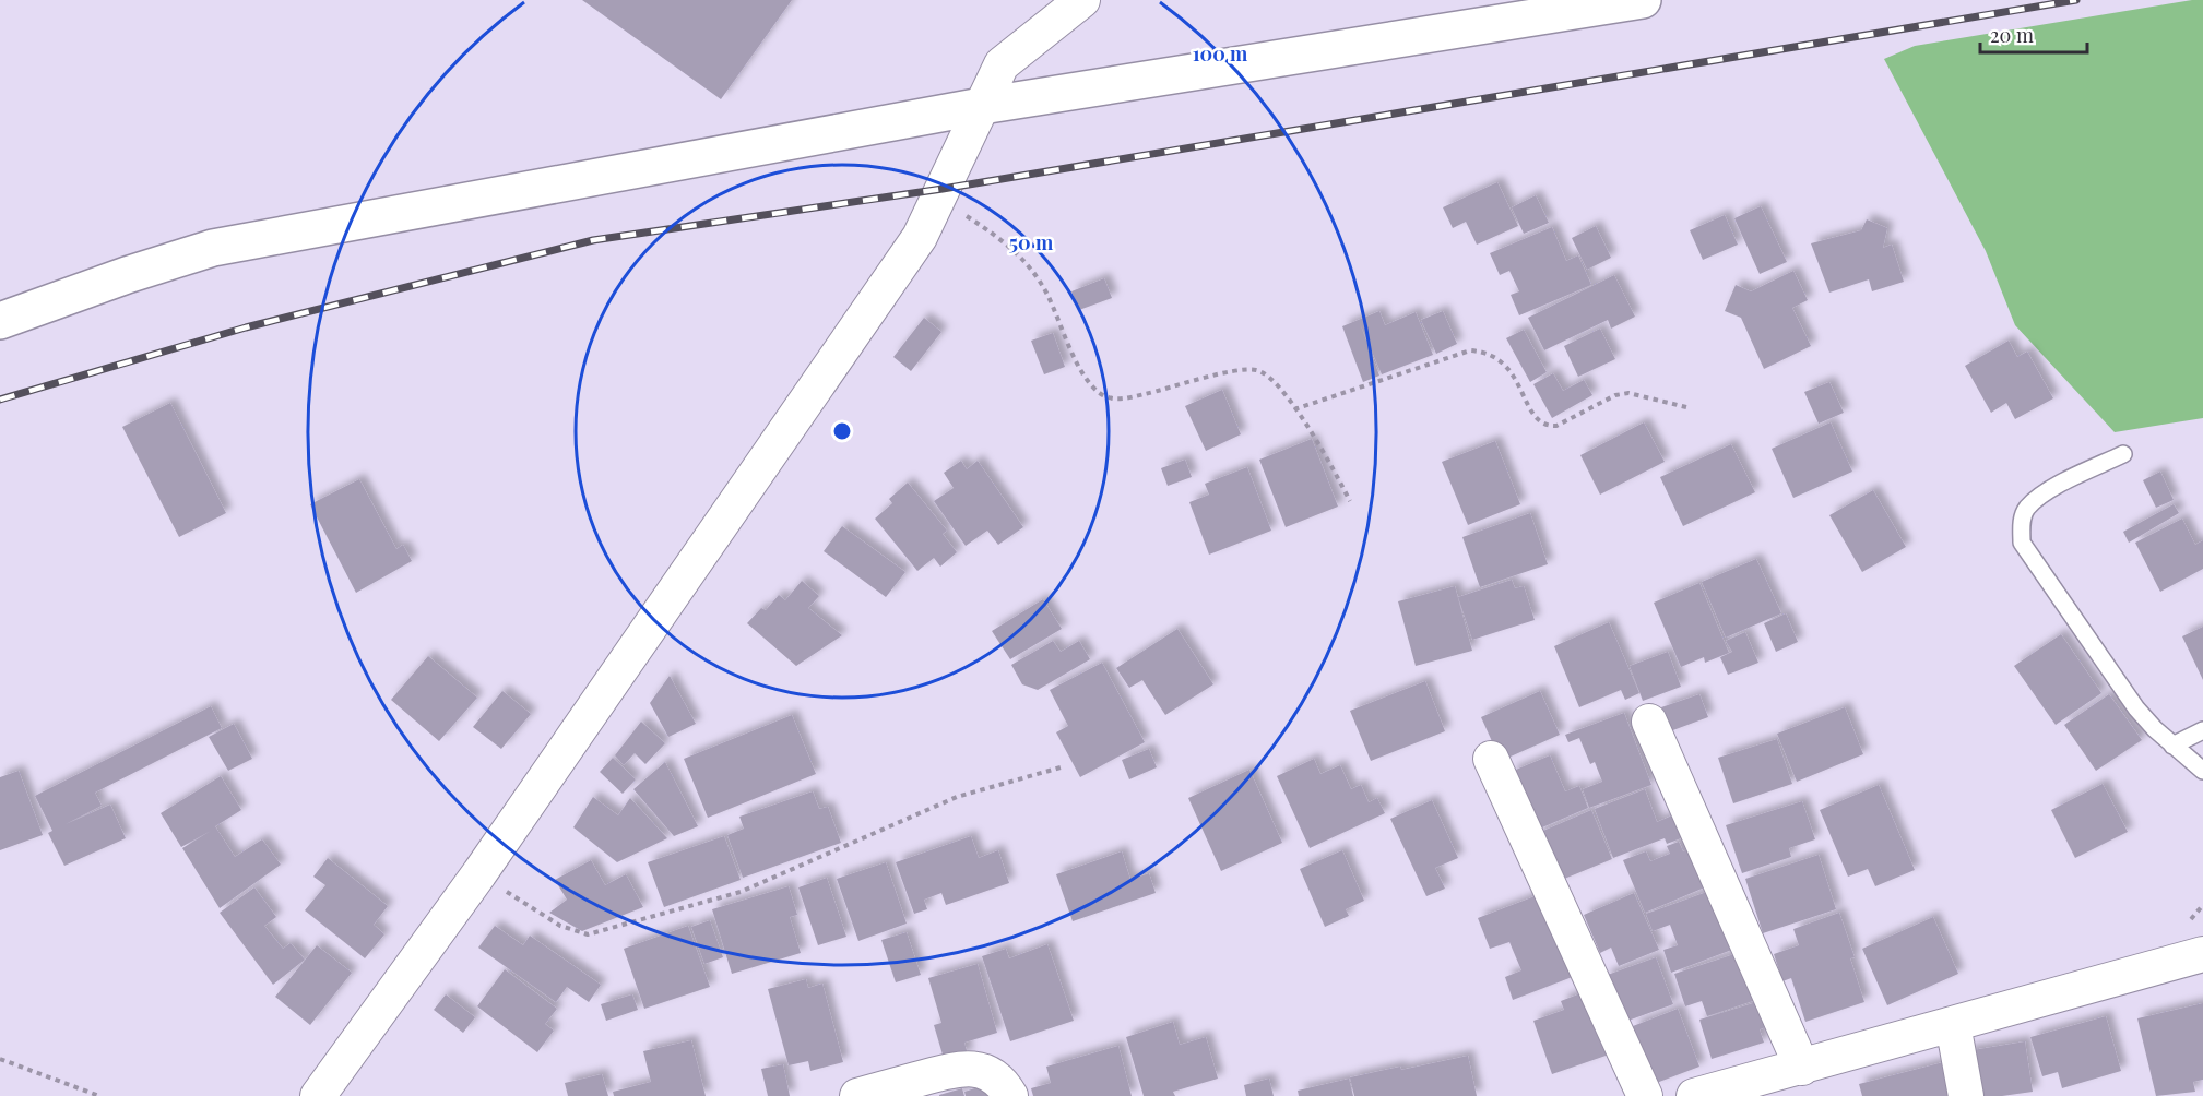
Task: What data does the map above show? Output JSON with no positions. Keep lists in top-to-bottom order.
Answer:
{
  "scale_bar": "20 m",
  "rings": ["100 m", "50 m"]
}
